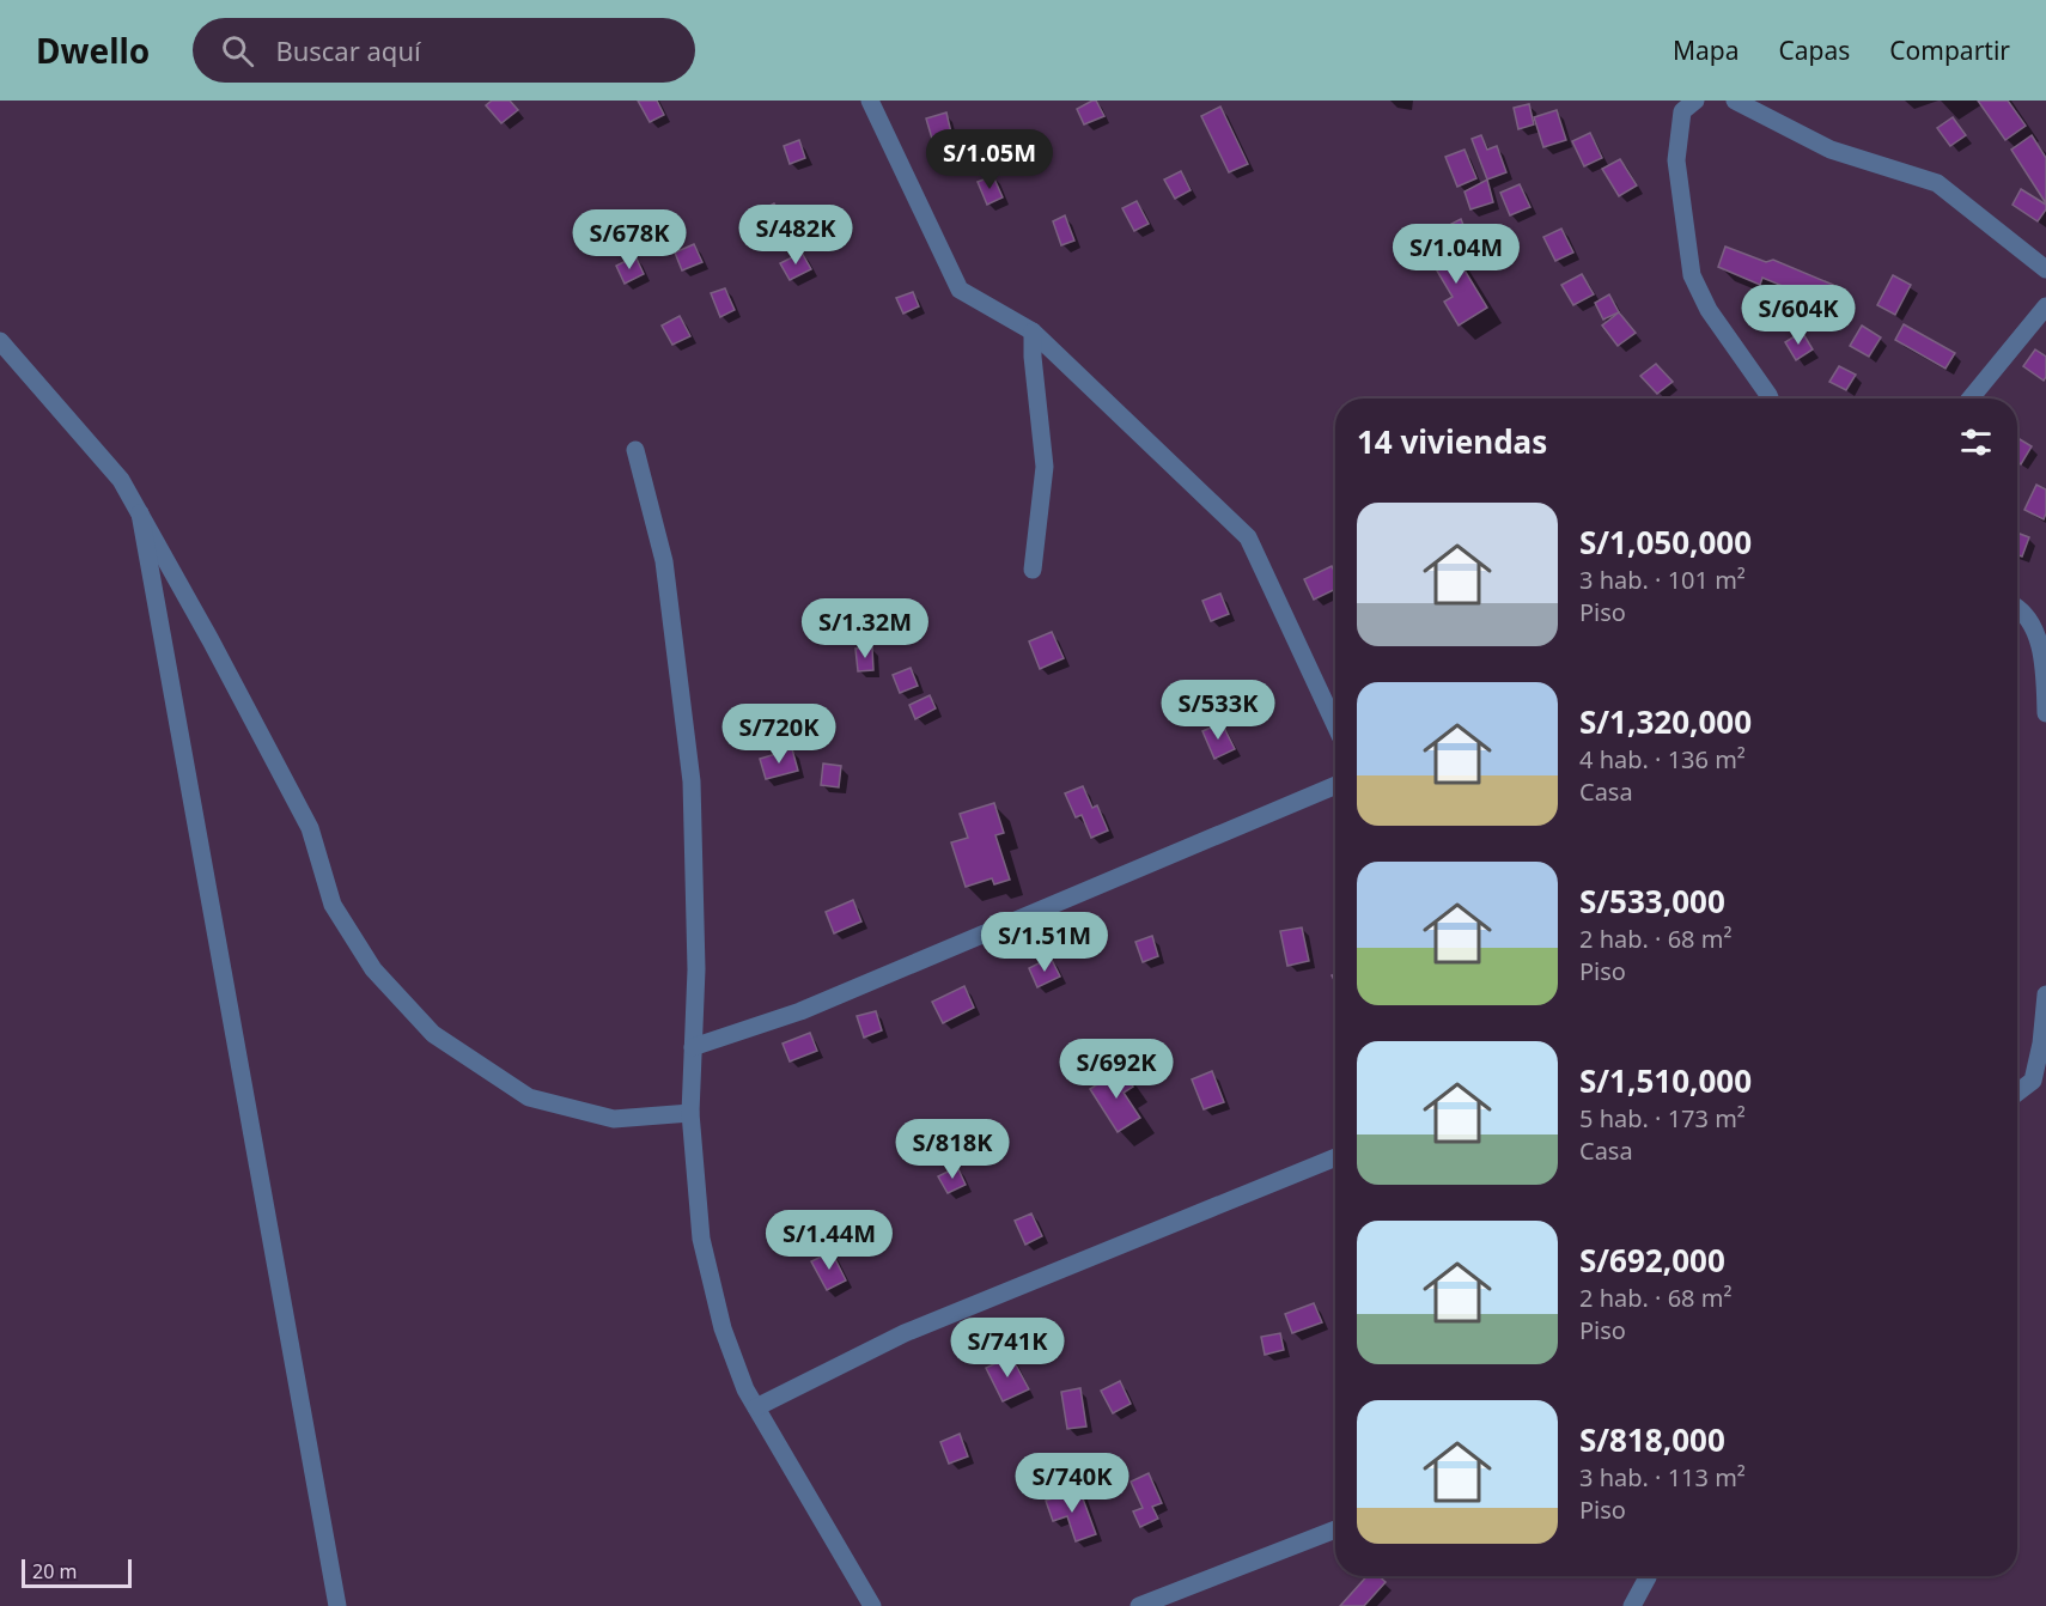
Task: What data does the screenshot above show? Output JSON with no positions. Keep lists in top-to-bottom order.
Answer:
{
  "scale_bar": "20 m",
  "page": {
    "header": "Dwello",
    "search": "Buscar aquí",
    "nav": ["Mapa", "Capas", "Compartir"],
    "price": [
      "S/1.05M",
      "S/482K",
      "S/678K",
      "S/1.04M",
      "S/604K",
      "S/1.32M",
      "S/533K",
      "S/720K",
      "S/1.51M",
      "S/692K",
      "S/818K",
      "S/1.44M",
      "S/741K",
      "S/740K"
    ],
    "heading": "14 viviendas",
    "list": [
      {
        "name": "S/1,050,000",
        "note": "3 hab. · 101 m² · Piso"
      },
      {
        "name": "S/1,320,000",
        "note": "4 hab. · 136 m² · Casa"
      },
      {
        "name": "S/533,000",
        "note": "2 hab. · 68 m² · Piso"
      },
      {
        "name": "S/1,510,000",
        "note": "5 hab. · 173 m² · Casa"
      },
      {
        "name": "S/692,000",
        "note": "2 hab. · 68 m² · Piso"
      },
      {
        "name": "S/818,000",
        "note": "3 hab. · 113 m² · Piso"
      }
    ],
    "scale": "20 m"
  }
}
